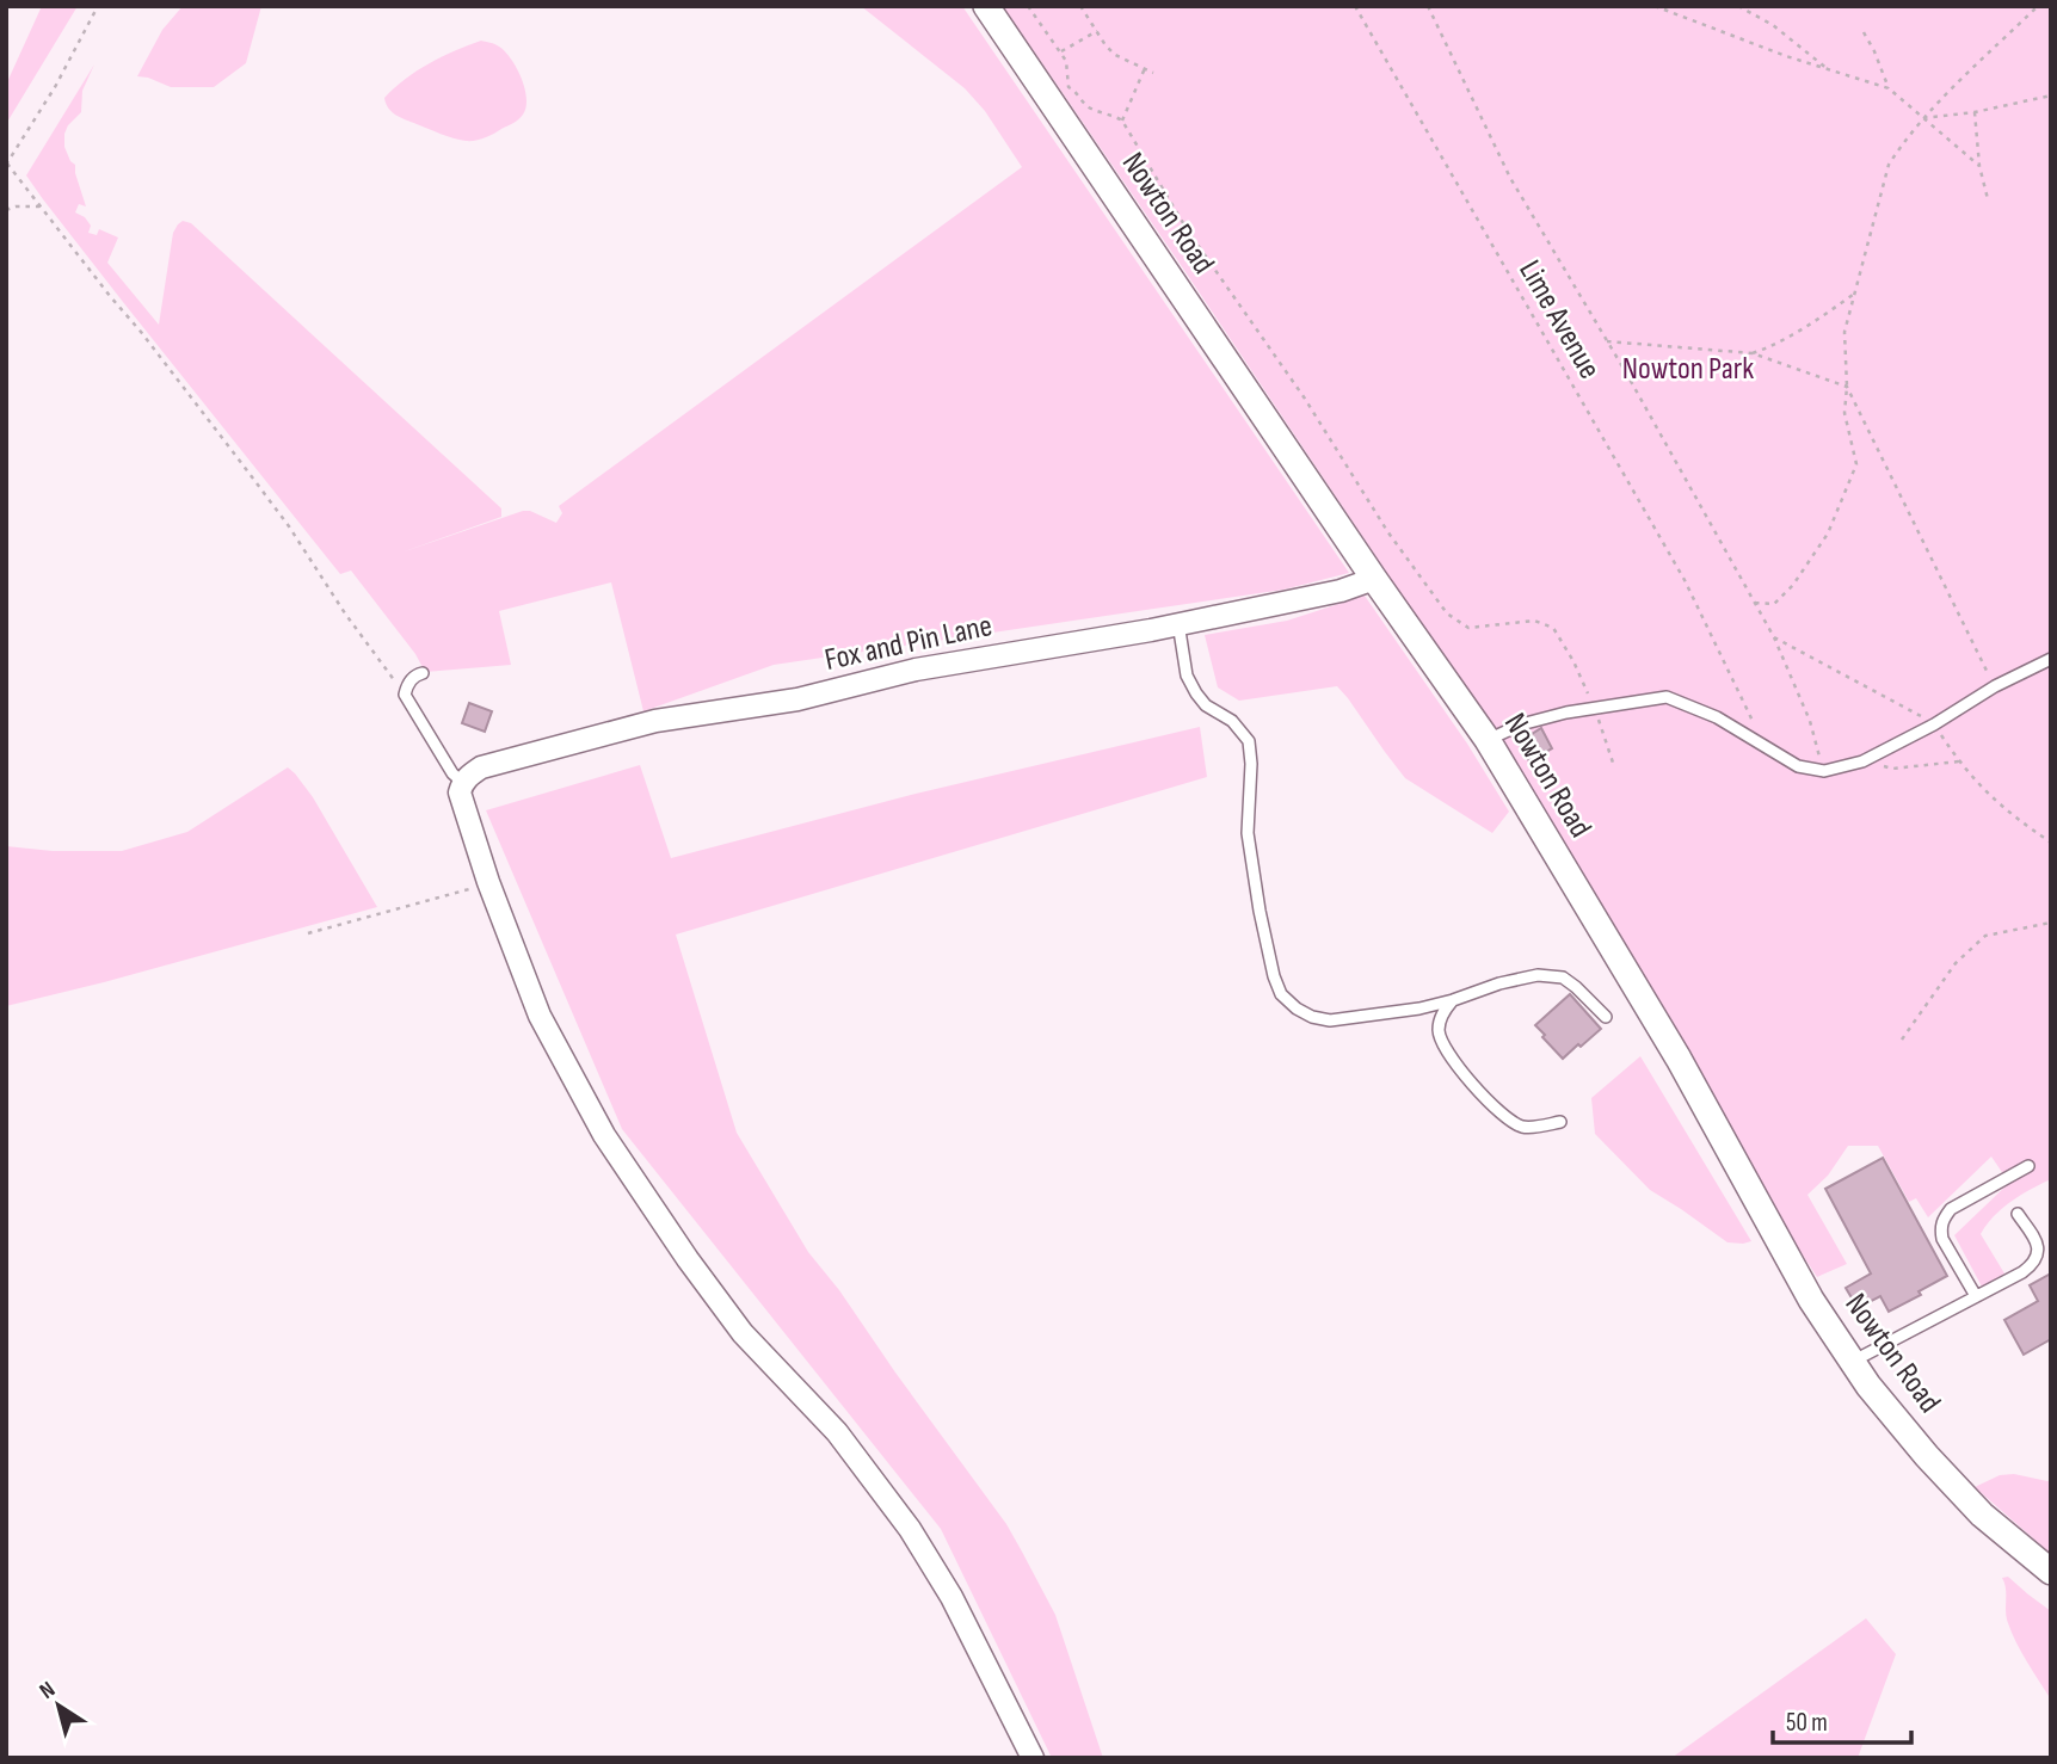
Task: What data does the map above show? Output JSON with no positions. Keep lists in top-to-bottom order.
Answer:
{
  "streets": {
    "street": ["Nowton Road", "Fox and Pin Lane"],
    "path": ["Lime Avenue"]
  },
  "crossings": [
    ["Nowton Road", "Fox and Pin Lane"]
  ],
  "parks": ["Nowton Park"],
  "scale_bar": "50 m",
  "north": "top left"
}
